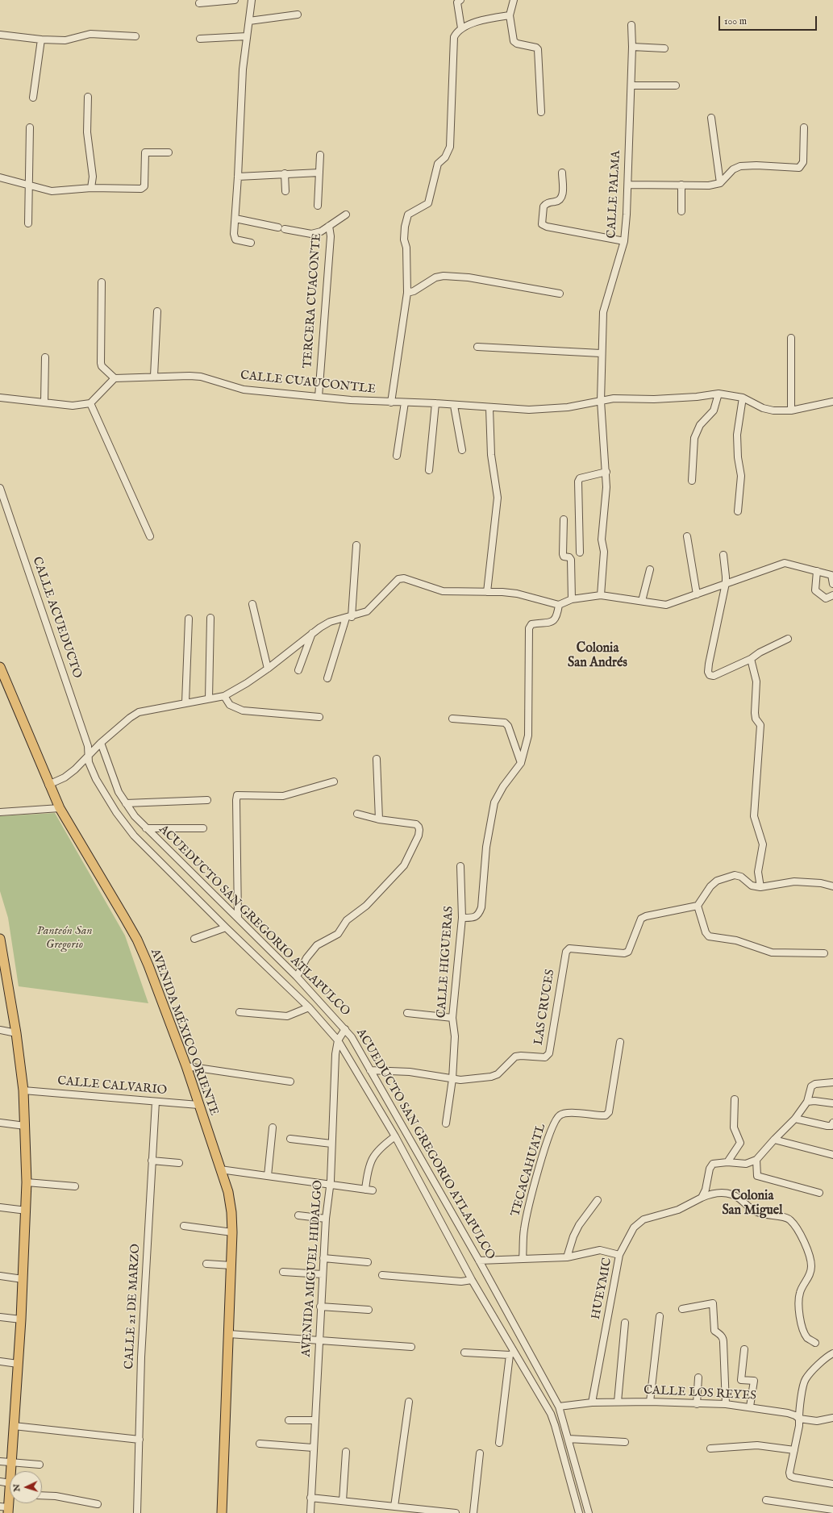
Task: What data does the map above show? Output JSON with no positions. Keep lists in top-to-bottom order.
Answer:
{
  "streets": {
    "main road": ["AVENIDA MÉXICO ORIENTE"],
    "street": [
      "CALLE PALMA",
      "TERCERA CUACONTE",
      "CALLE CUAUCONTLE",
      "CALLE ACUEDUCTO",
      "ACUEDUCTO SAN GREGORIO ATLAPULCO",
      "CALLE HIGUERAS",
      "LAS CRUCES",
      "CALLE CALVARIO",
      "TECACAHUATL",
      "AVENIDA MIGUEL HIDALGO",
      "HUEYMIC",
      "CALLE 21 DE MARZO",
      "CALLE LOS REYES"
    ]
  },
  "crossings": [
    ["CALLE PALMA", "CALLE CUAUCONTLE"],
    ["TERCERA CUACONTE", "CALLE CUAUCONTLE"],
    ["CALLE ACUEDUCTO", "ACUEDUCTO SAN GREGORIO ATLAPULCO"],
    ["ACUEDUCTO SAN GREGORIO ATLAPULCO", "LAS CRUCES"],
    ["ACUEDUCTO SAN GREGORIO ATLAPULCO", "AVENIDA MIGUEL HIDALGO"],
    ["ACUEDUCTO SAN GREGORIO ATLAPULCO", "CALLE LOS REYES"],
    ["CALLE HIGUERAS", "LAS CRUCES"],
    ["AVENIDA MÉXICO ORIENTE", "CALLE CALVARIO"],
    ["CALLE CALVARIO", "CALLE 21 DE MARZO"],
    ["HUEYMIC", "CALLE LOS REYES"]
  ],
  "districts": ["Colonia San Andrés", "Colonia San Miguel"],
  "parks": ["Panteón San Gregorio"],
  "scale_bar": "100 m",
  "north": "left"
}
